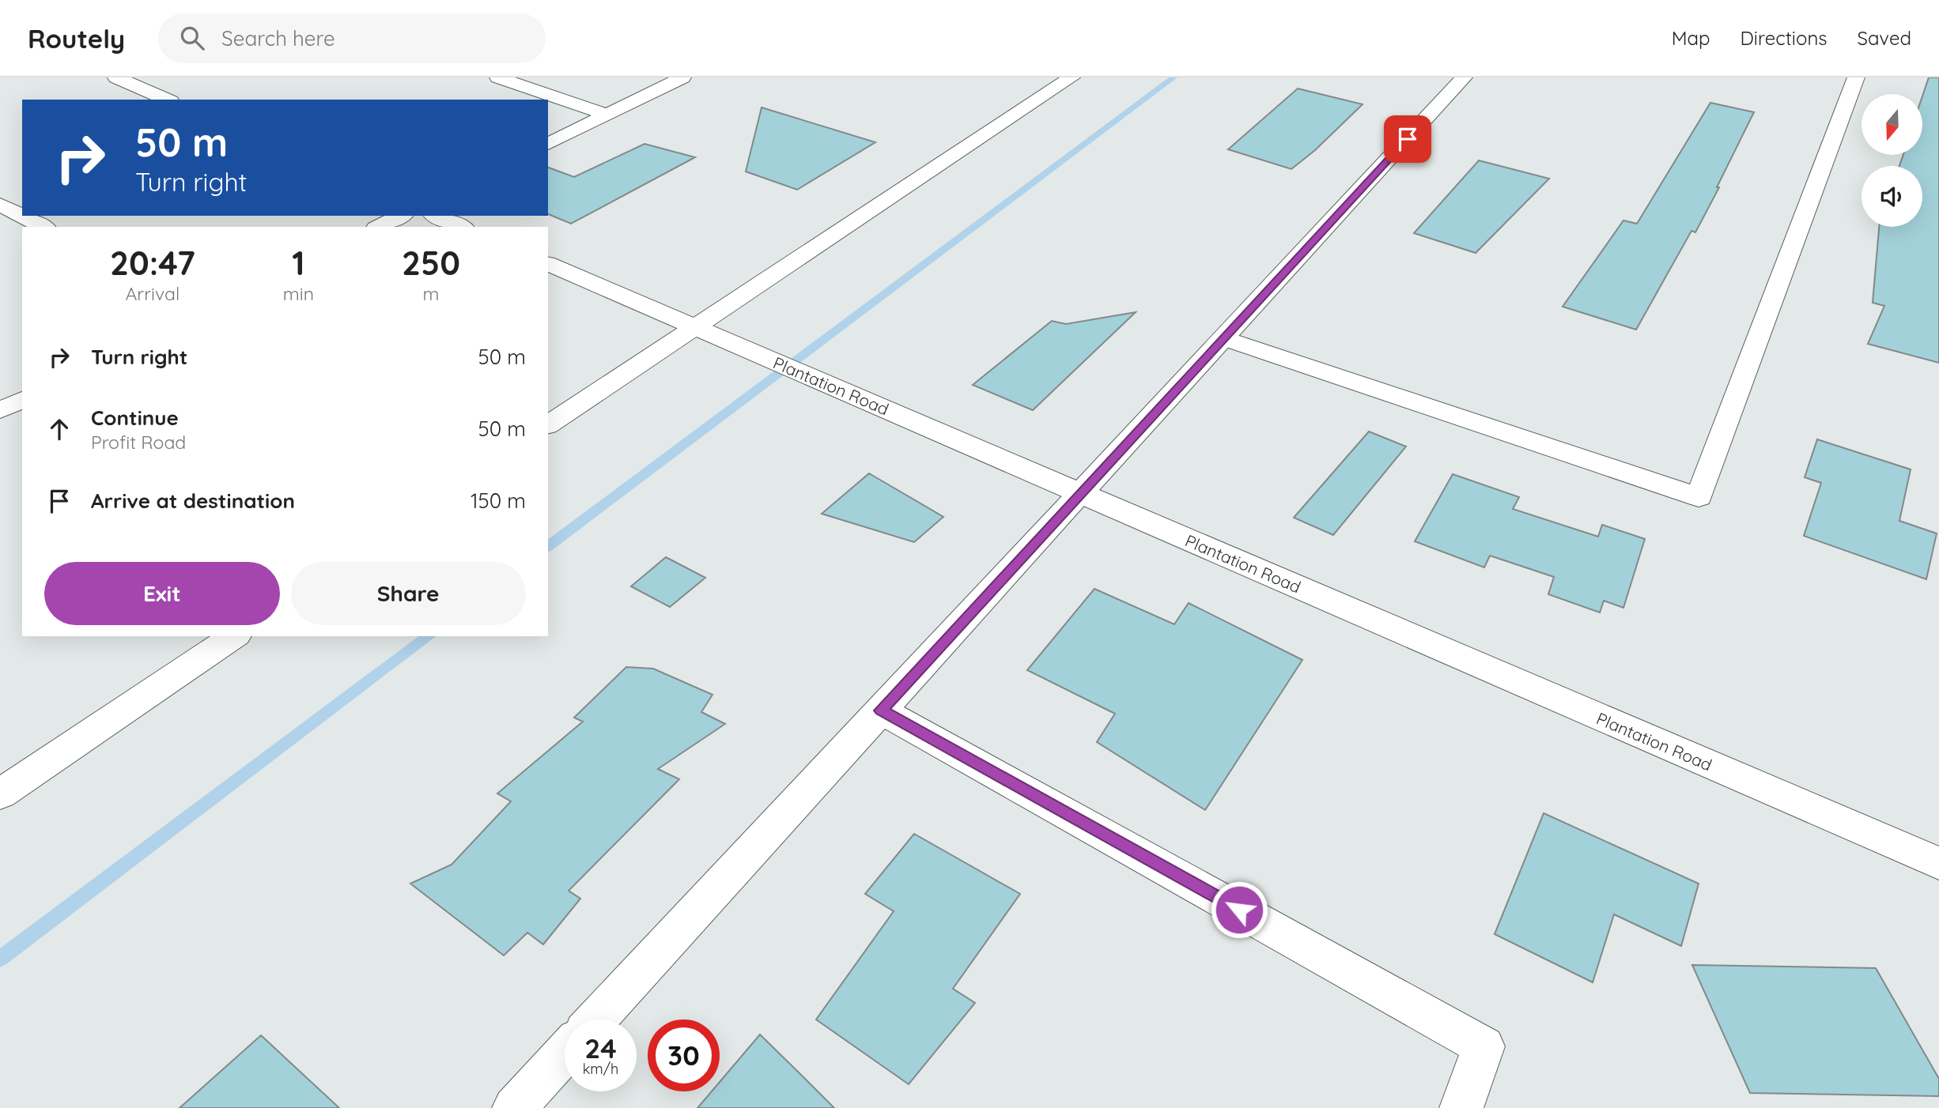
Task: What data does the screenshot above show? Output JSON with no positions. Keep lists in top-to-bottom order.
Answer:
{
  "streets": {
    "street": ["Plantation Road"]
  },
  "north": "bottom",
  "page": {
    "header": "Routely",
    "search": "Search here",
    "nav": ["Map", "Directions", "Saved"],
    "turn": ["50 m", "Turn right"],
    "eta": [
      "20:47",
      "Arrival",
      "1",
      "min",
      "250",
      "m"
    ],
    "list": [
      {
        "name": "Turn right",
        "value": "50 m"
      },
      {
        "name": "Continue",
        "note": "Profit Road",
        "value": "50 m"
      },
      {
        "name": "Arrive at destination",
        "value": "150 m"
      }
    ],
    "buttons": ["Exit", "Share"],
    "speed": "24 km/h",
    "limit": "30"
  }
}
